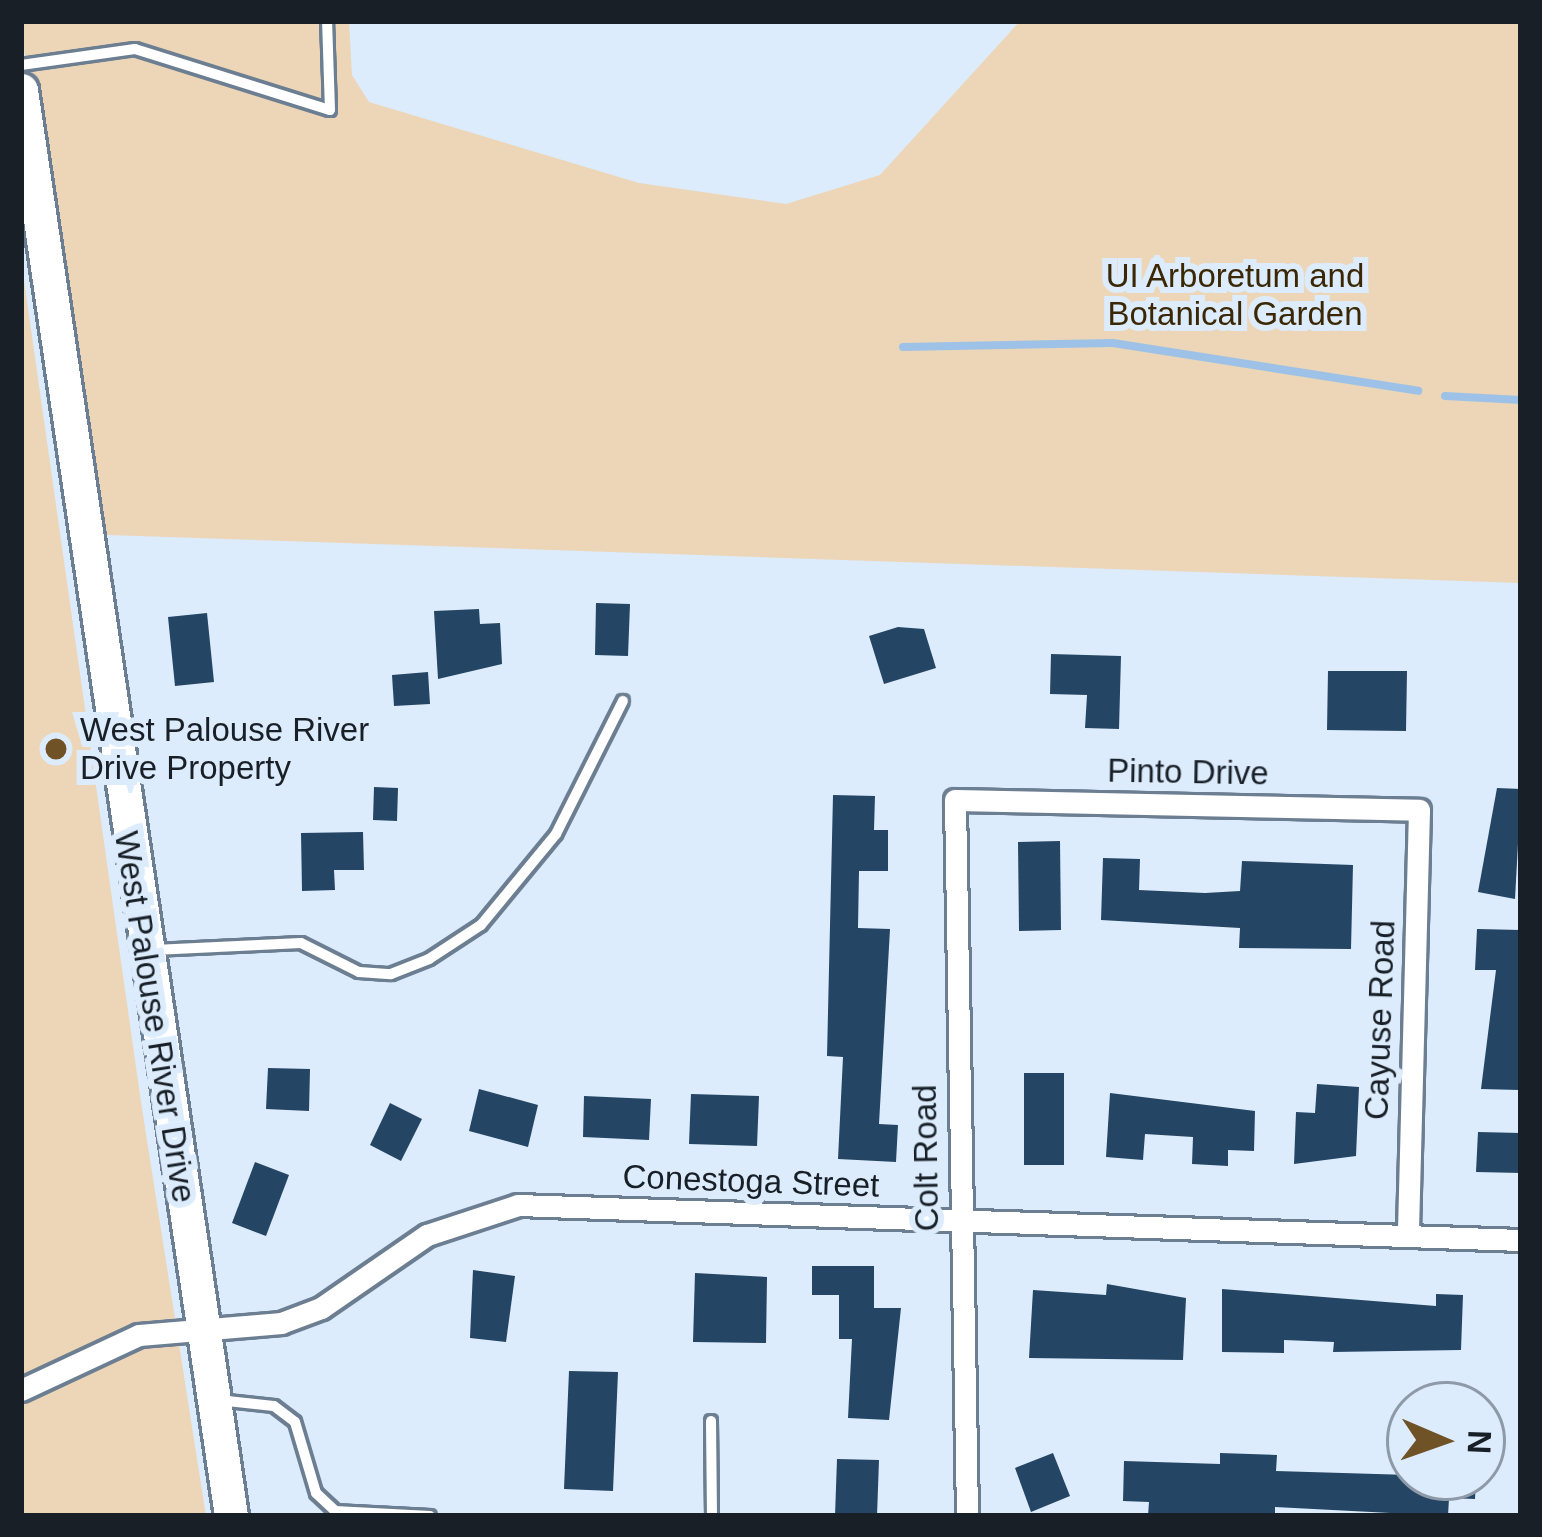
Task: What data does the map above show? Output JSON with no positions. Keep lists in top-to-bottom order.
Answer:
{
  "streets": {
    "street": [
      "Pinto Drive",
      "West Palouse River Drive",
      "Cayuse Road",
      "Colt Road",
      "Conestoga Street"
    ]
  },
  "crossings": [
    ["Pinto Drive", "Cayuse Road"],
    ["Pinto Drive", "Colt Road"],
    ["West Palouse River Drive", "Conestoga Street"],
    ["Cayuse Road", "Conestoga Street"],
    ["Colt Road", "Conestoga Street"]
  ],
  "parks": ["UI Arboretum and Botanical Garden"],
  "places": ["West Palouse River Drive Property"],
  "north": "right"
}
